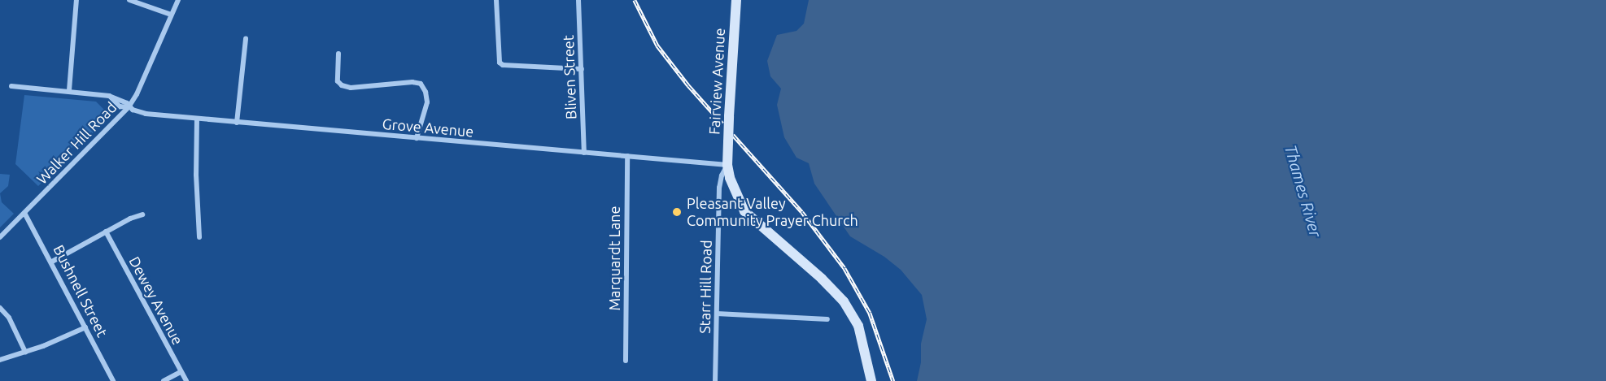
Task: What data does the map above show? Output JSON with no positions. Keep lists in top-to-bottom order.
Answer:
{
  "streets": {
    "street": [
      "Bliven Street",
      "Fairview Avenue",
      "Grove Avenue",
      "Walker Hill Road",
      "Marquardt Lane",
      "Starr Hill Road",
      "Bushnell Street",
      "Dewey Avenue"
    ]
  },
  "crossings": [
    ["Bliven Street", "Grove Avenue"],
    ["Fairview Avenue", "Grove Avenue"],
    ["Fairview Avenue", "Starr Hill Road"],
    ["Grove Avenue", "Walker Hill Road"],
    ["Grove Avenue", "Marquardt Lane"],
    ["Grove Avenue", "Starr Hill Road"],
    ["Walker Hill Road", "Bushnell Street"]
  ],
  "water": ["Thames River"],
  "places": ["Pleasant Valley Community Prayer Church"]
}
